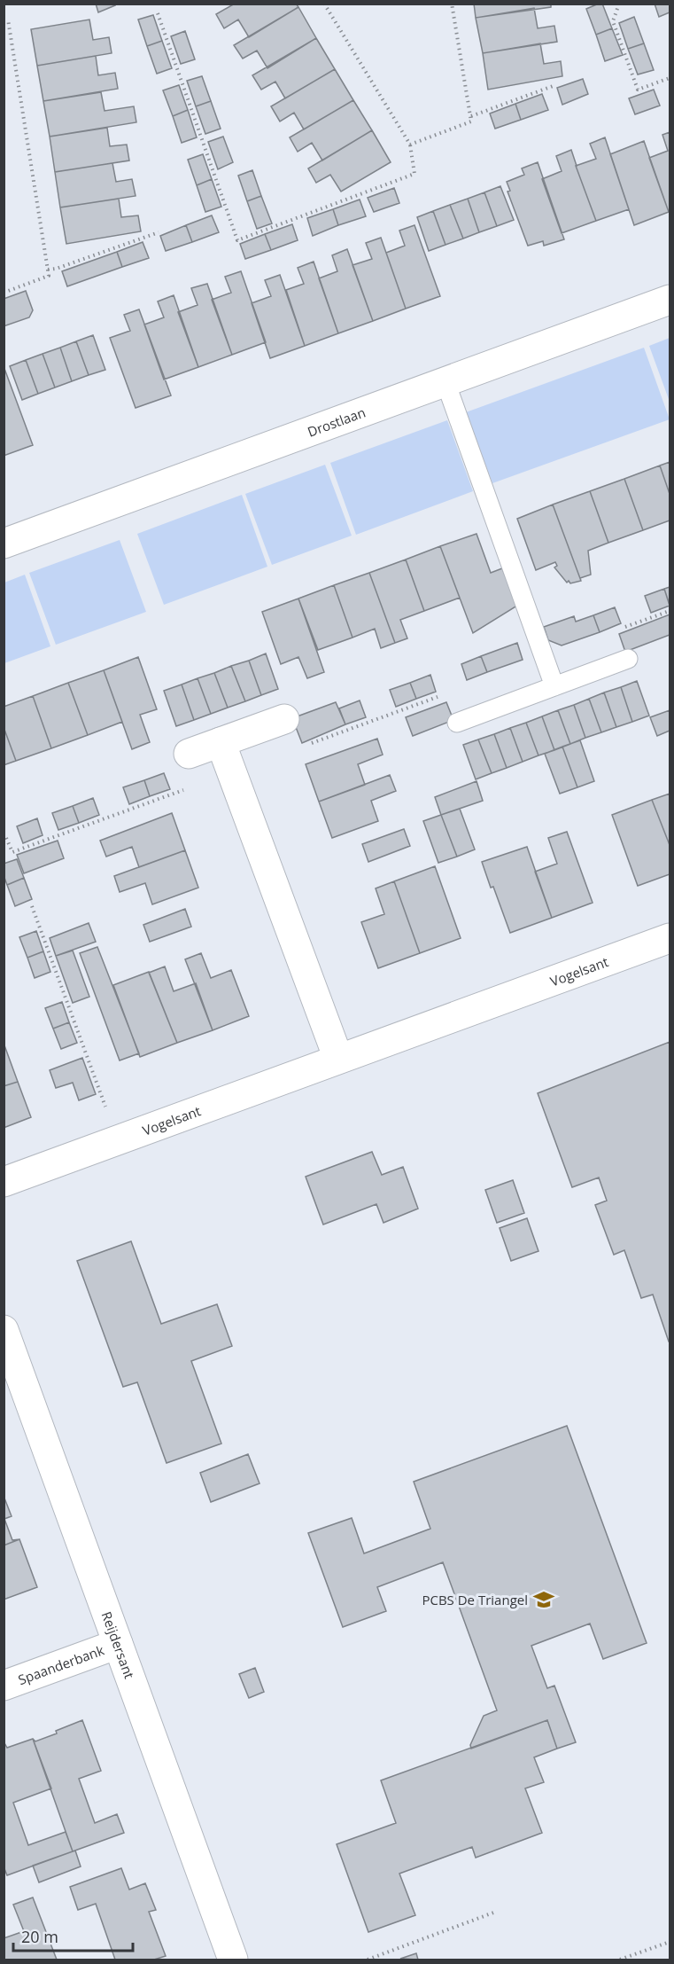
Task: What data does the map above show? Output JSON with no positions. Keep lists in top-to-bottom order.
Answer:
{
  "streets": {
    "street": [
      "Drostlaan",
      "Vogelsant",
      "Reijdersant",
      "Spaanderbank"
    ]
  },
  "crossings": [
    ["Reijdersant", "Spaanderbank"]
  ],
  "places": {
    "school or university": ["PCBS De Triangel"]
  },
  "scale_bar": "20 m"
}
